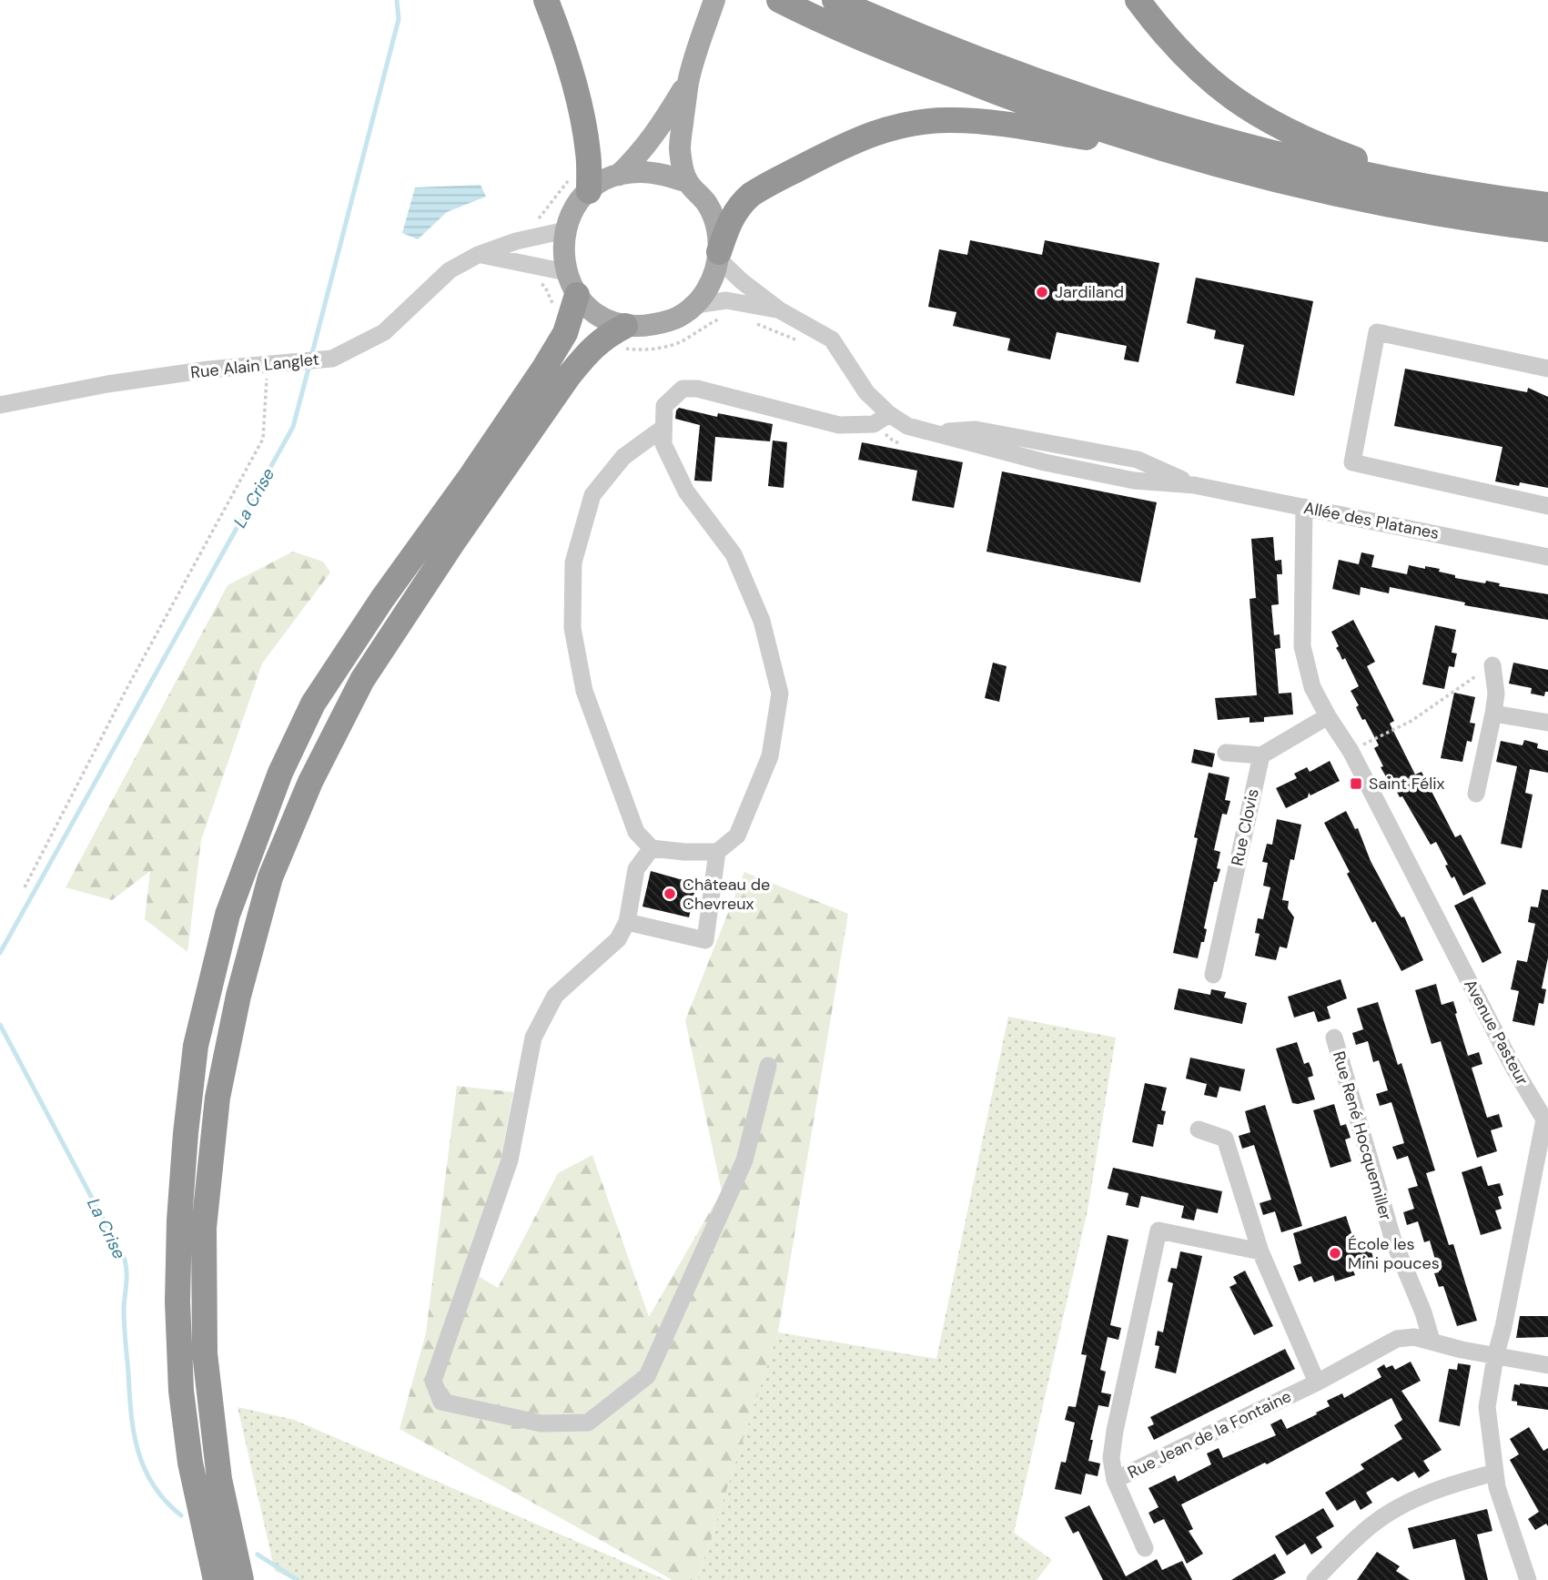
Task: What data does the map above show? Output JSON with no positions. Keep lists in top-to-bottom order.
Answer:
{
  "streets": {
    "street": [
      "Rue Alain Langlet",
      "Allée des Platanes",
      "Rue Clovis",
      "Avenue Pasteur",
      "Rue René Hocquemiller",
      "Rue Jean de la Fontaine"
    ]
  },
  "crossings": [
    ["Rue Alain Langlet", "Allée des Platanes"],
    ["Allée des Platanes", "Avenue Pasteur"],
    ["Rue René Hocquemiller", "Rue Jean de la Fontaine"]
  ],
  "water": ["La Crise"],
  "places": {
    "other": ["Jardiland", "Château de Chevreux", "École les Mini pouces"],
    "transit": ["Saint Félix"]
  }
}
